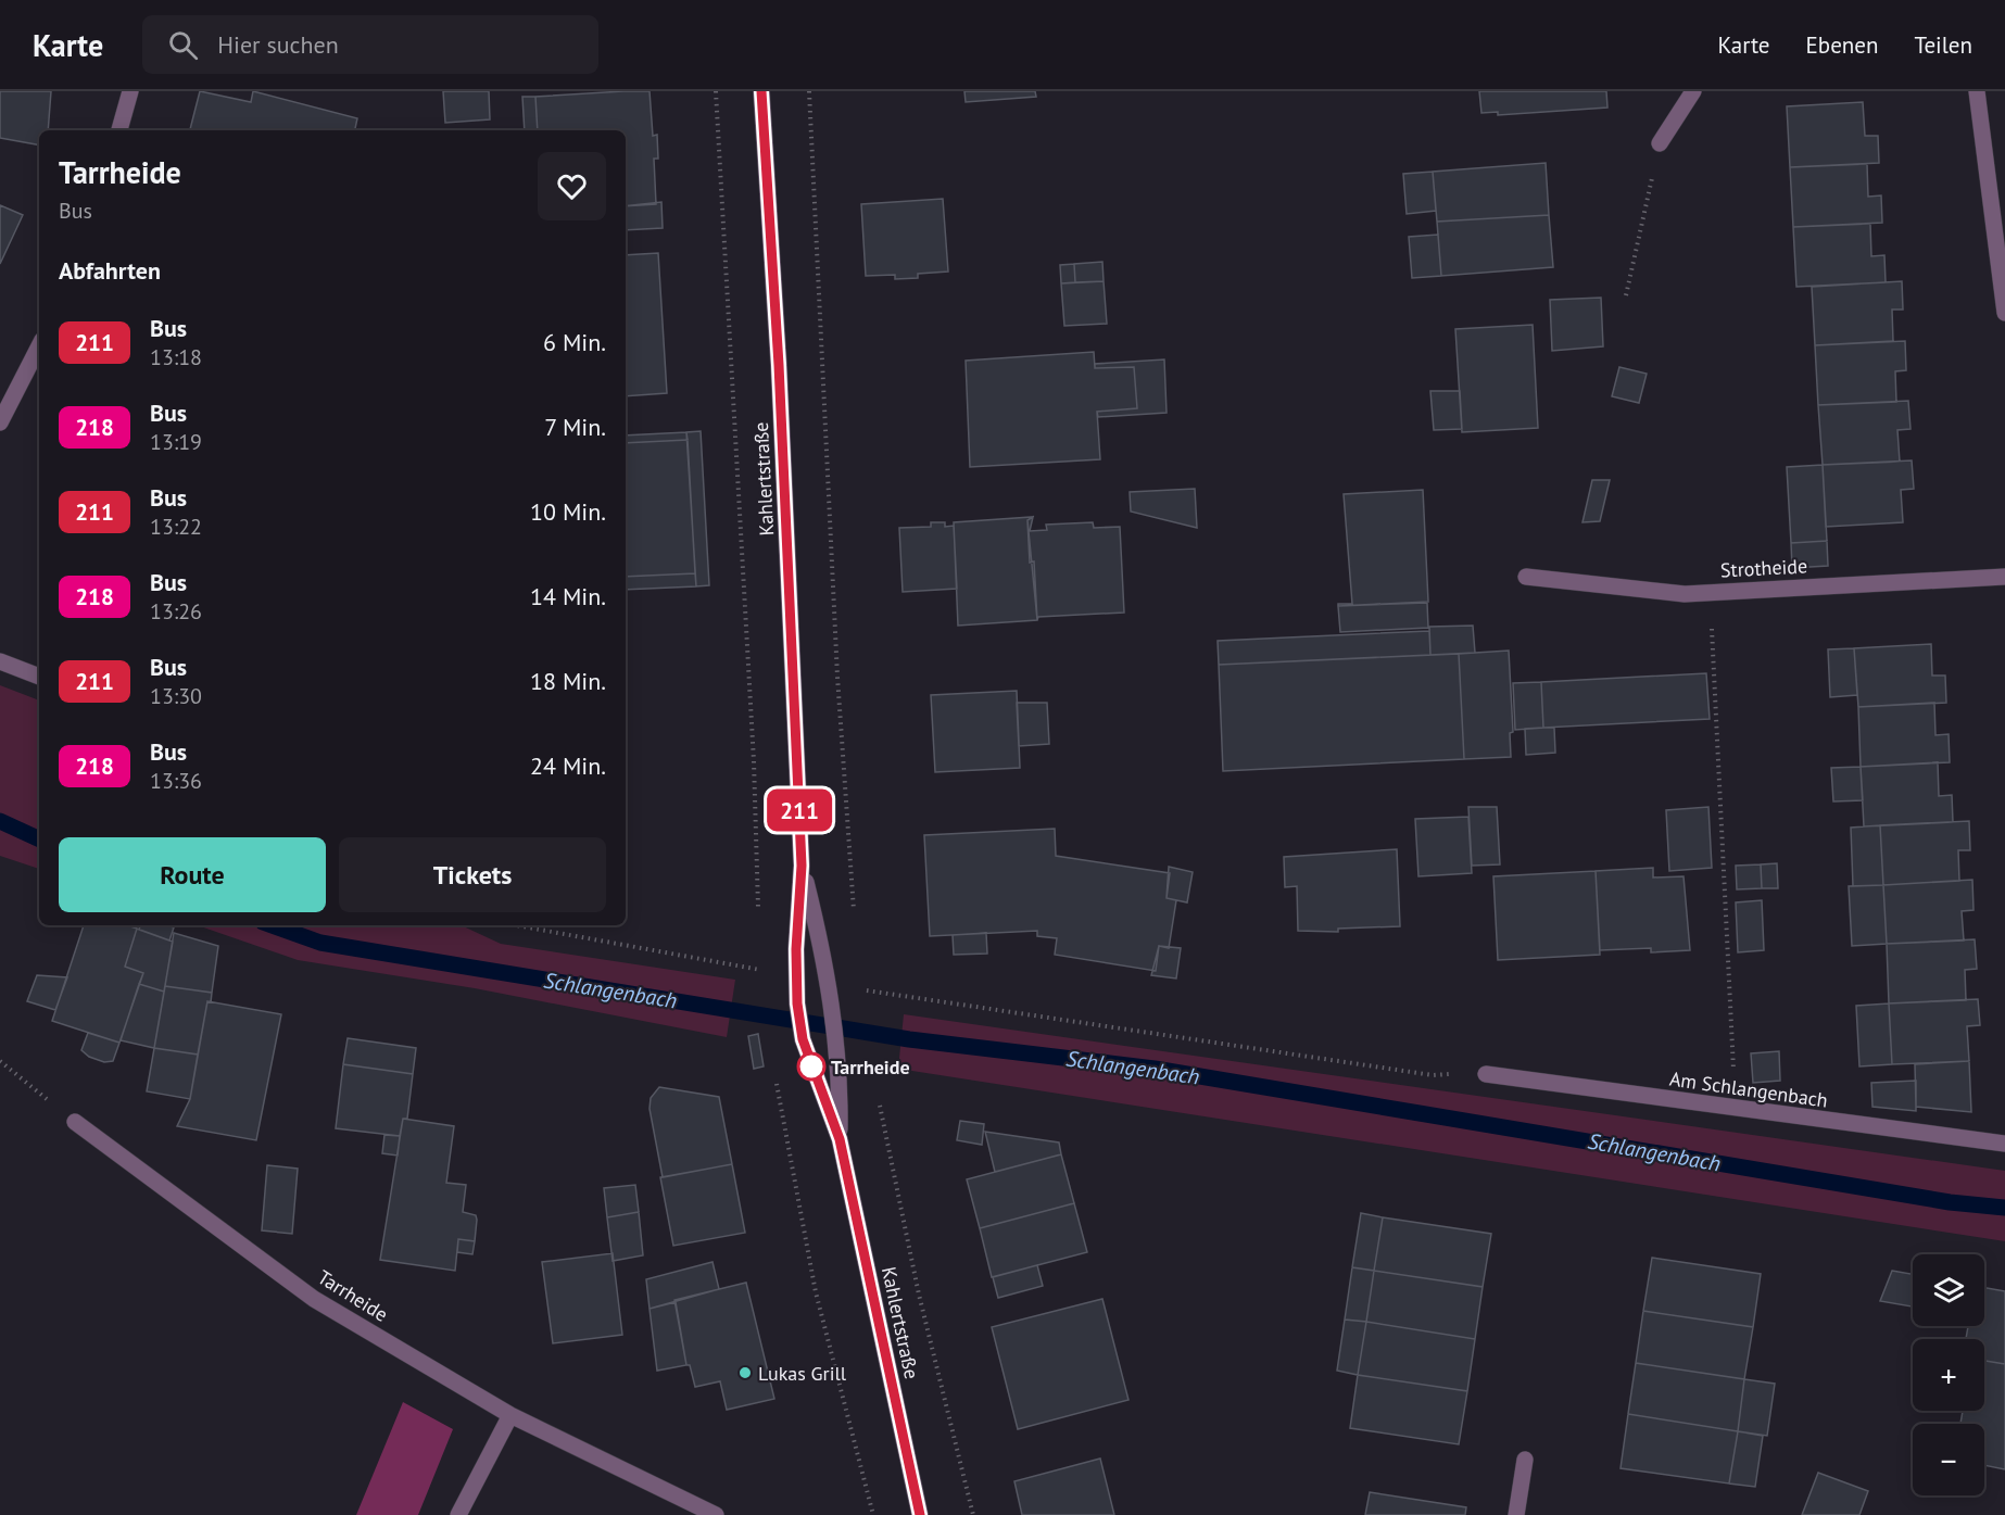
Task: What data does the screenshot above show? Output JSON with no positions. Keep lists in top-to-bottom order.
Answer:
{
  "streets": {
    "street": [
      "Kahlertstraße",
      "Strotheide",
      "Am Schlangenbach",
      "Tarrheide"
    ]
  },
  "water": ["Schlangenbach"],
  "places": ["Tarrheide", "Lukas Grill"],
  "lines": ["bus line 211"],
  "page": {
    "header": "Karte",
    "search": "Hier suchen",
    "nav": ["Karte", "Ebenen", "Teilen"],
    "on_map": "211",
    "heading": [
      ["Tarrheide", "Bus"],
      "Abfahrten"
    ],
    "list": [
      {
        "mark": "211",
        "name": "Bus",
        "note": "13:18",
        "value": "6 Min."
      },
      {
        "mark": "218",
        "name": "Bus",
        "note": "13:19",
        "value": "7 Min."
      },
      {
        "mark": "211",
        "name": "Bus",
        "note": "13:22",
        "value": "10 Min."
      },
      {
        "mark": "218",
        "name": "Bus",
        "note": "13:26",
        "value": "14 Min."
      },
      {
        "mark": "211",
        "name": "Bus",
        "note": "13:30",
        "value": "18 Min."
      },
      {
        "mark": "218",
        "name": "Bus",
        "note": "13:36",
        "value": "24 Min."
      }
    ],
    "buttons": ["Route", "Tickets"],
    "map_buttons": ["+", "−"]
  }
}
